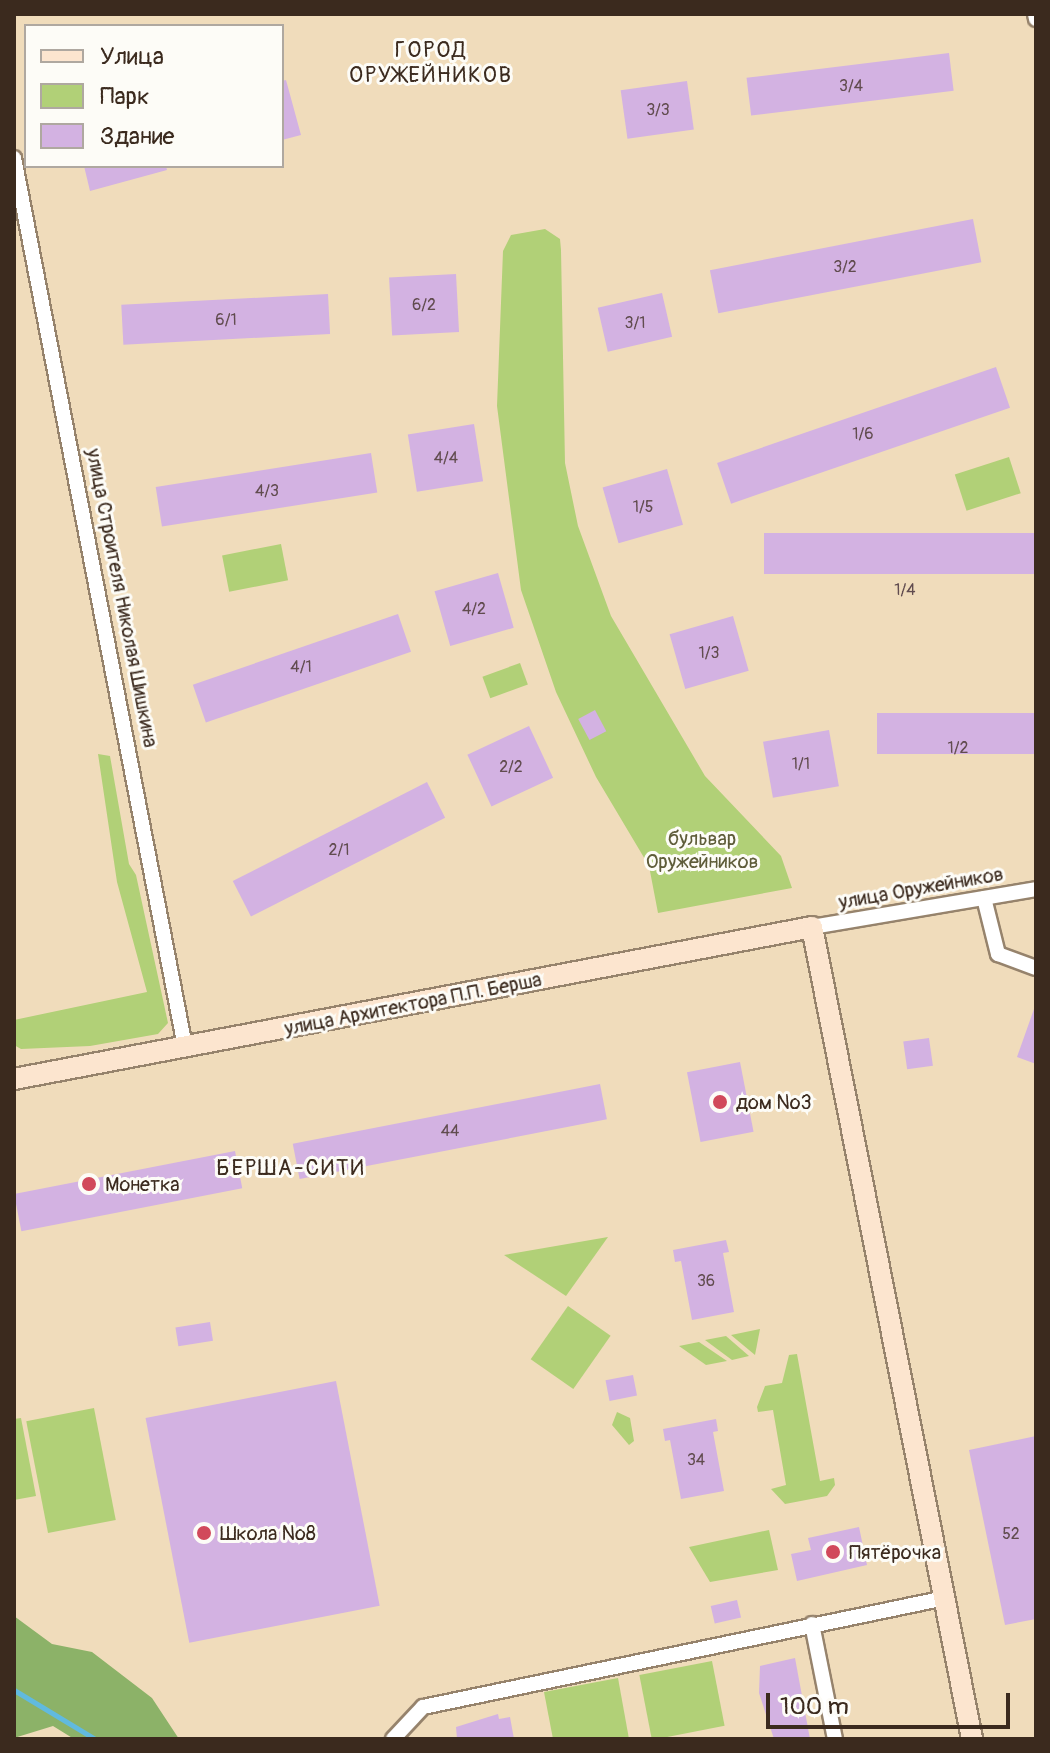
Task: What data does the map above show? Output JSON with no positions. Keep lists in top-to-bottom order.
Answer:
{
  "streets": {
    "street": ["улица Строителя Николая Шишкина", "улица Оружейников", "улица Архитектора П.П. Берша"]
  },
  "crossings": [
    ["улица Строителя Николая Шишкина", "улица Архитектора П.П. Берша"],
    ["улица Оружейников", "улица Архитектора П.П. Берша"]
  ],
  "districts": ["ГОРОД ОРУЖЕЙНИКОВ", "БЕРША-СИТИ"],
  "parks": ["бульвар Оружейников"],
  "places": [
    "дом №3",
    "Монетка",
    "Школа №8",
    "Пятёрочка"
  ],
  "house_numbers": [
    "3/4",
    "3/3",
    "3/2",
    "6/2",
    "6/1",
    "3/1",
    "1/6",
    "4/4",
    "4/3",
    "1/5",
    "1/4",
    "4/2",
    "1/3",
    "4/1",
    "1/2",
    "1/1",
    "2/2",
    "2/1",
    "44",
    "36",
    "34",
    "52"
  ],
  "legend": ["Улица", "Парк", "Здание"],
  "scale_bar": "100 m"
}
